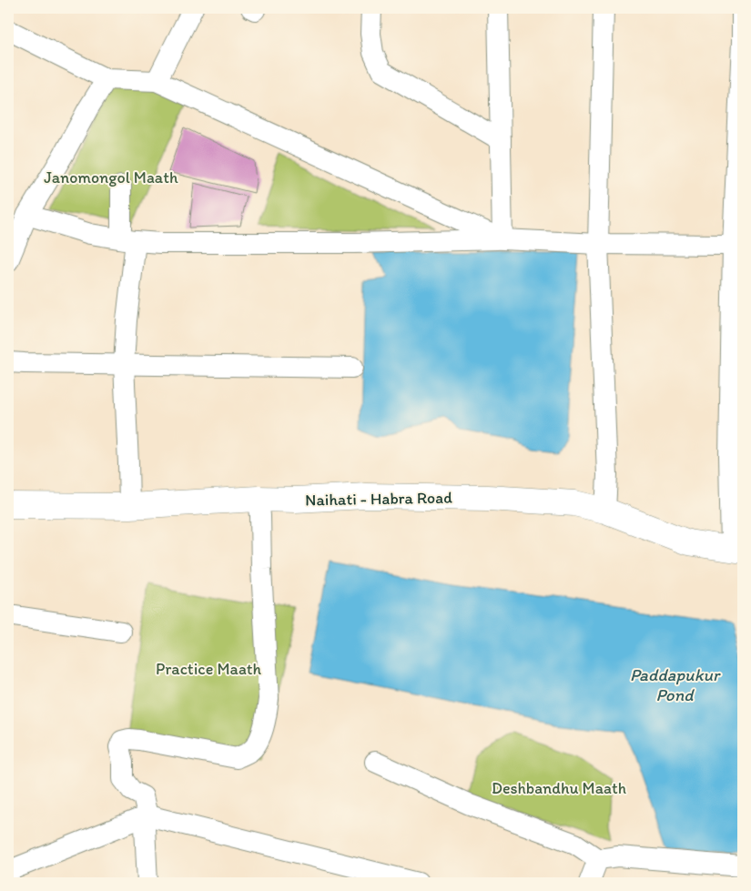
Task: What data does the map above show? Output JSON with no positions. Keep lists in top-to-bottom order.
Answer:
{
  "streets": {
    "main road": ["Naihati - Habra Road"]
  },
  "water": ["Paddapukur Pond"],
  "parks": ["Janomongol Maath", "Practice Maath", "Deshbandhu Maath"]
}
